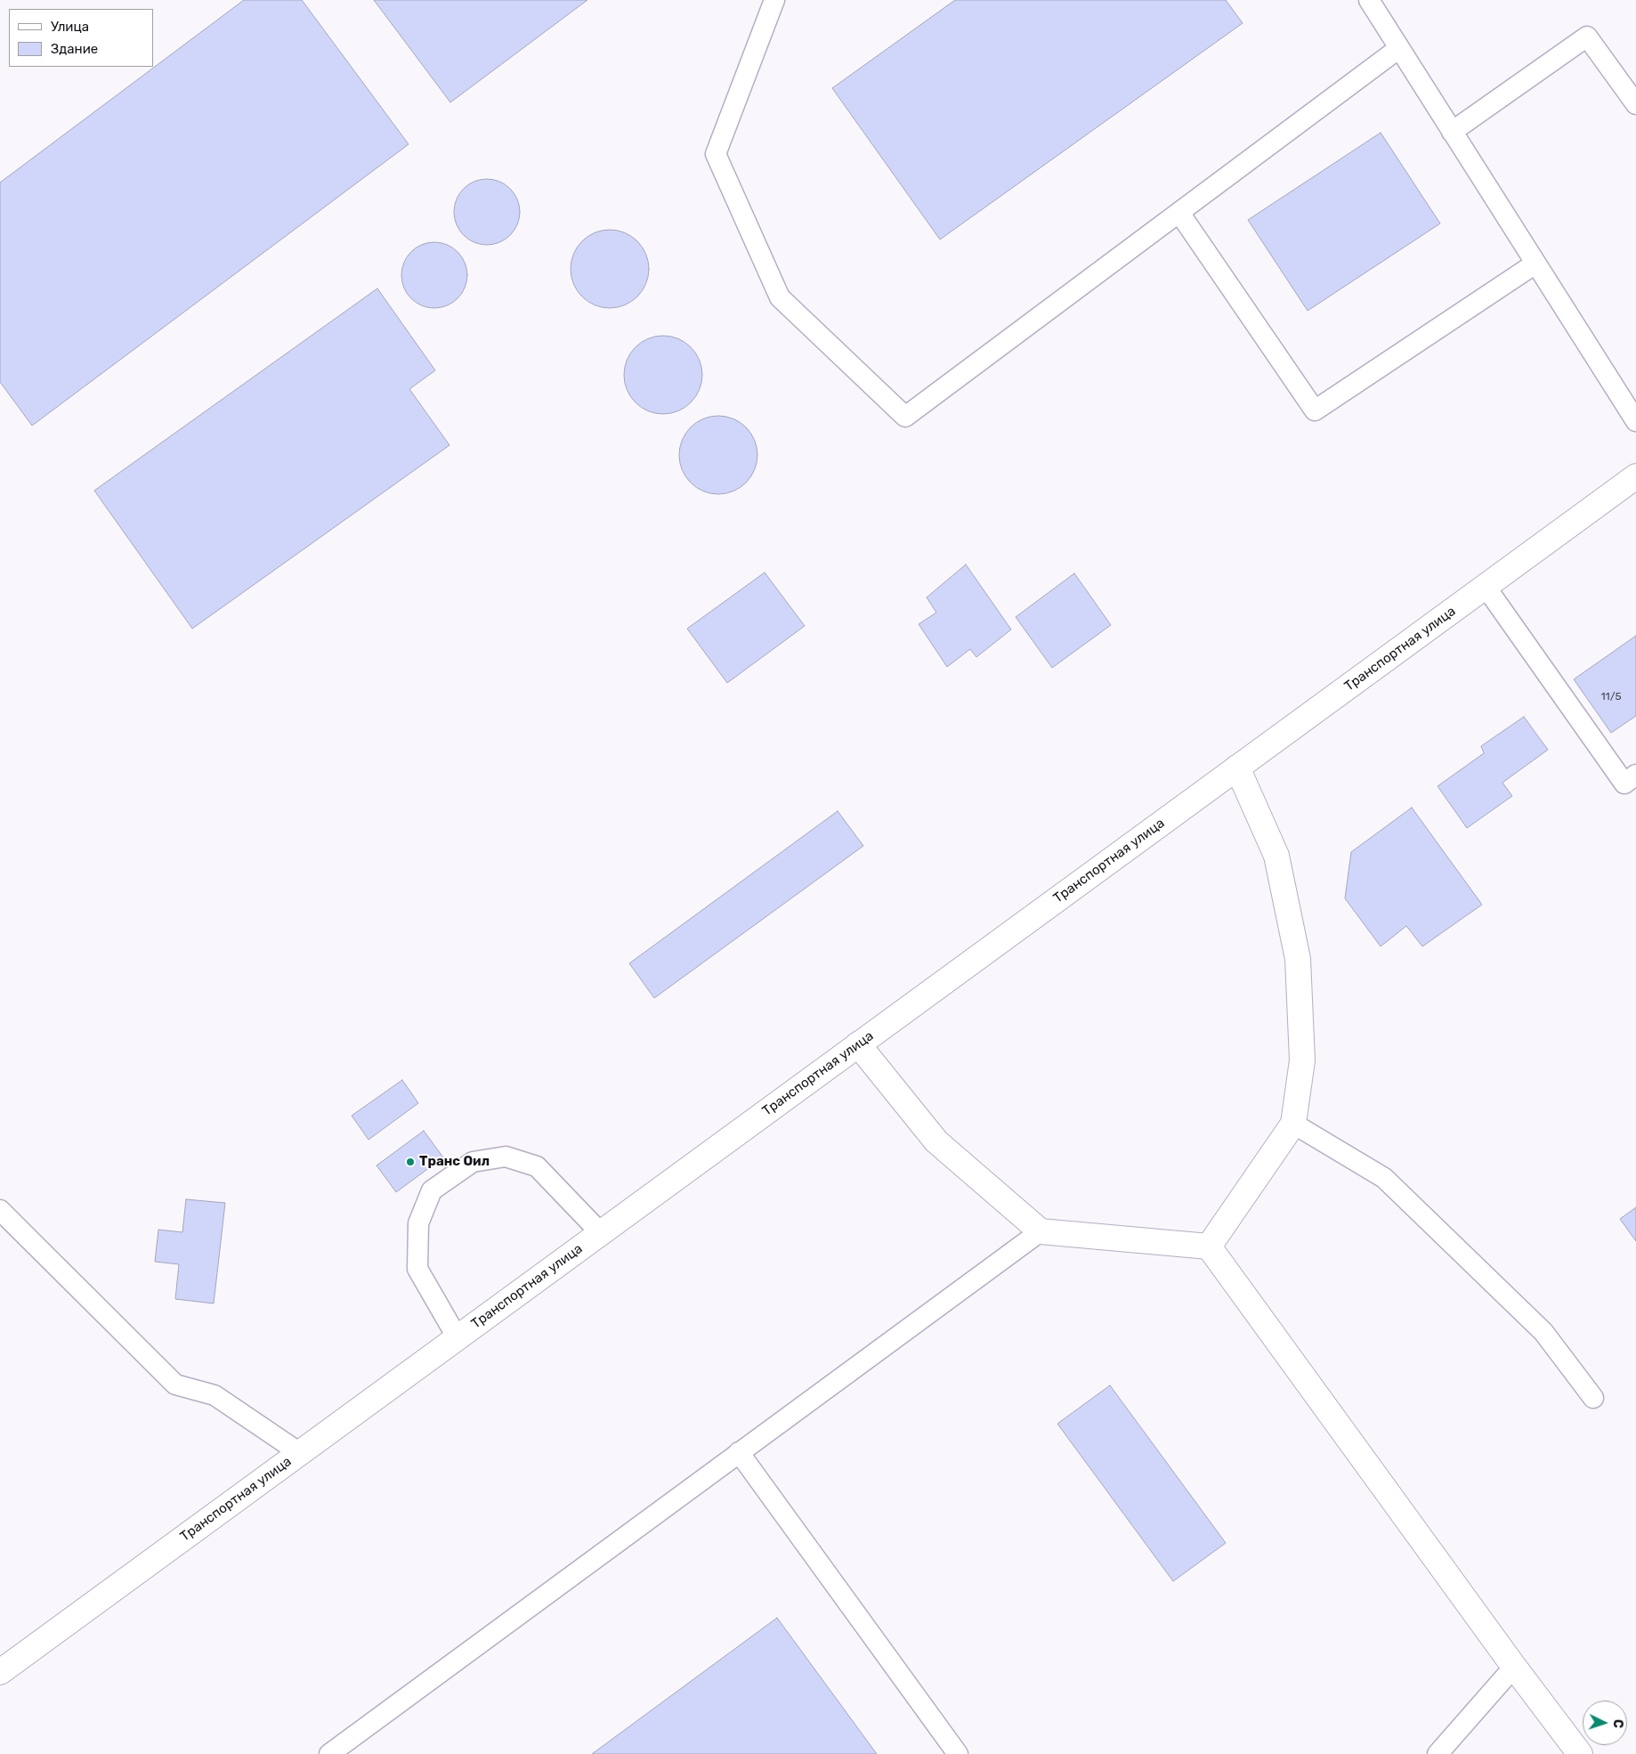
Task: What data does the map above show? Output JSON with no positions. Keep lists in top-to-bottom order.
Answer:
{
  "streets": {
    "main road": ["Транспортная улица"]
  },
  "places": ["Транс Оил"],
  "house_numbers": ["11/5"],
  "legend": ["Улица", "Здание"],
  "north": "right"
}
